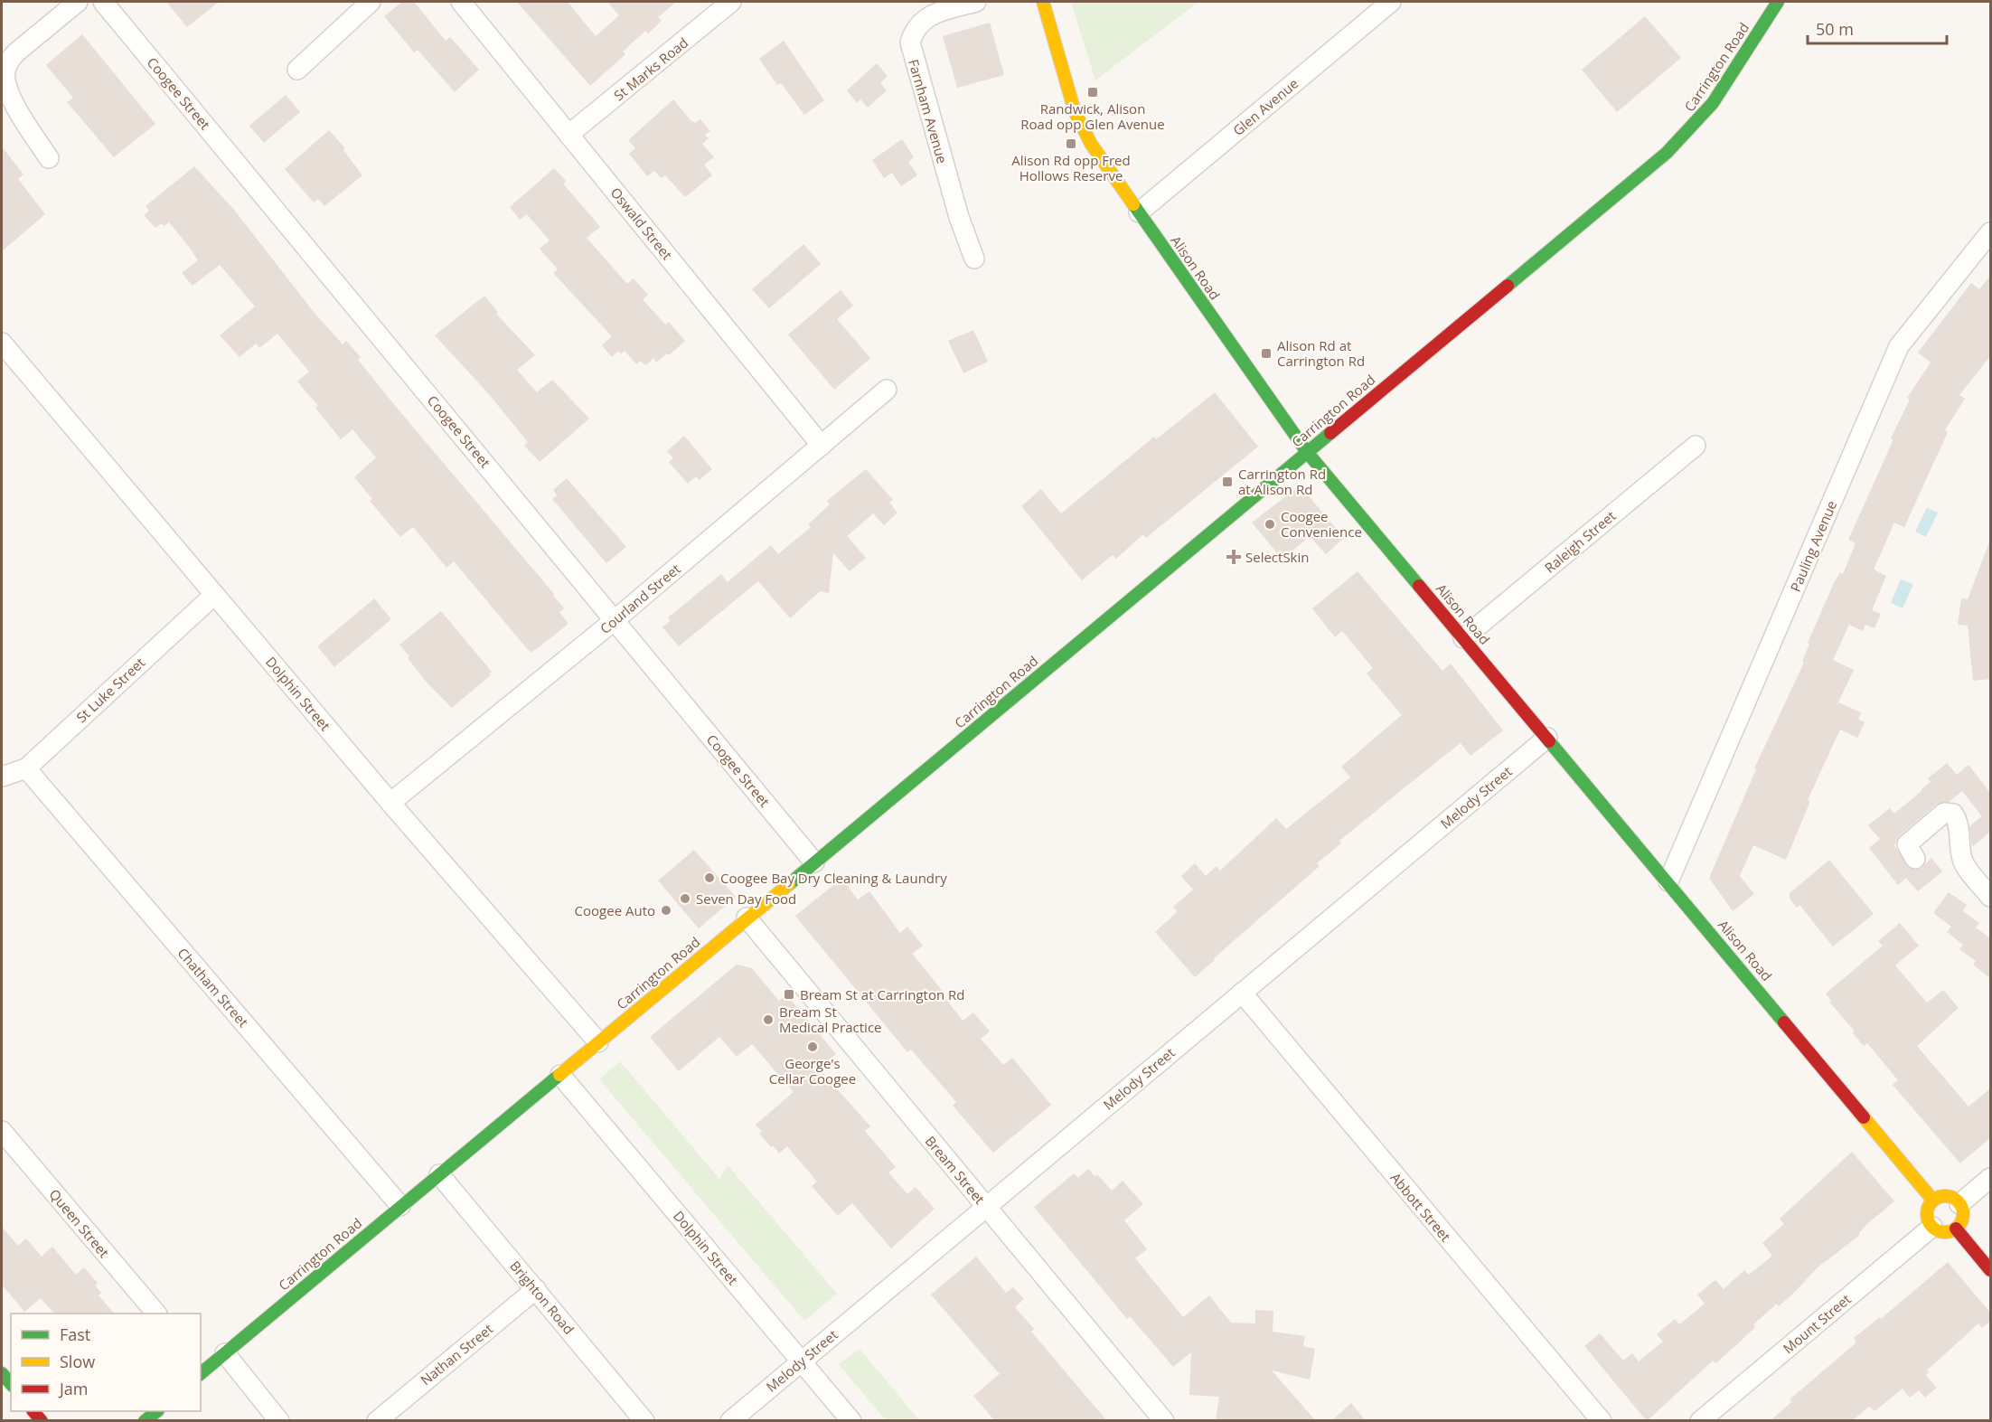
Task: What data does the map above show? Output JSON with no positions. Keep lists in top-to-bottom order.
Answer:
{
  "streets": {
    "main road": ["Carrington Road", "Alison Road"],
    "street": [
      "St Marks Road",
      "Coogee Street",
      "Glen Avenue",
      "Farnham Avenue",
      "Oswald Street",
      "Raleigh Street",
      "Pauling Avenue",
      "Courland Street",
      "St Luke Street",
      "Dolphin Street",
      "Melody Street",
      "Chatham Street",
      "Bream Street",
      "Abbott Street",
      "Queen Street",
      "Brighton Road",
      "Mount Street",
      "Nathan Street"
    ]
  },
  "crossings": [
    ["Carrington Road", "Coogee Street"],
    ["Carrington Road", "Alison Road"],
    ["Carrington Road", "Dolphin Street"],
    ["Carrington Road", "Chatham Street"],
    ["Carrington Road", "Bream Street"],
    ["Carrington Road", "Brighton Road"],
    ["St Marks Road", "Oswald Street"],
    ["Coogee Street", "Courland Street"],
    ["Glen Avenue", "Alison Road"],
    ["Oswald Street", "Courland Street"],
    ["Alison Road", "Raleigh Street"],
    ["Alison Road", "Pauling Avenue"],
    ["Alison Road", "Melody Street"],
    ["Alison Road", "Mount Street"],
    ["Courland Street", "Dolphin Street"],
    ["St Luke Street", "Dolphin Street"],
    ["St Luke Street", "Chatham Street"],
    ["Dolphin Street", "Melody Street"],
    ["Melody Street", "Bream Street"],
    ["Melody Street", "Abbott Street"],
    ["Brighton Road", "Nathan Street"]
  ],
  "places": {
    "transit": [
      "Randwick, Alison Road opp Glen Avenue",
      "Alison Rd opp Fred Hollows Reserve",
      "Alison Rd at Carrington Rd",
      "Carrington Rd at Alison Rd",
      "Bream St at Carrington Rd"
    ],
    "other": [
      "Coogee Convenience",
      "Coogee Bay Dry Cleaning & Laundry",
      "Seven Day Food",
      "Coogee Auto",
      "Bream St Medical Practice",
      "George's Cellar Coogee"
    ],
    "health": ["SelectSkin"]
  },
  "legend": ["Fast", "Slow", "Jam"],
  "scale_bar": "50 m"
}
